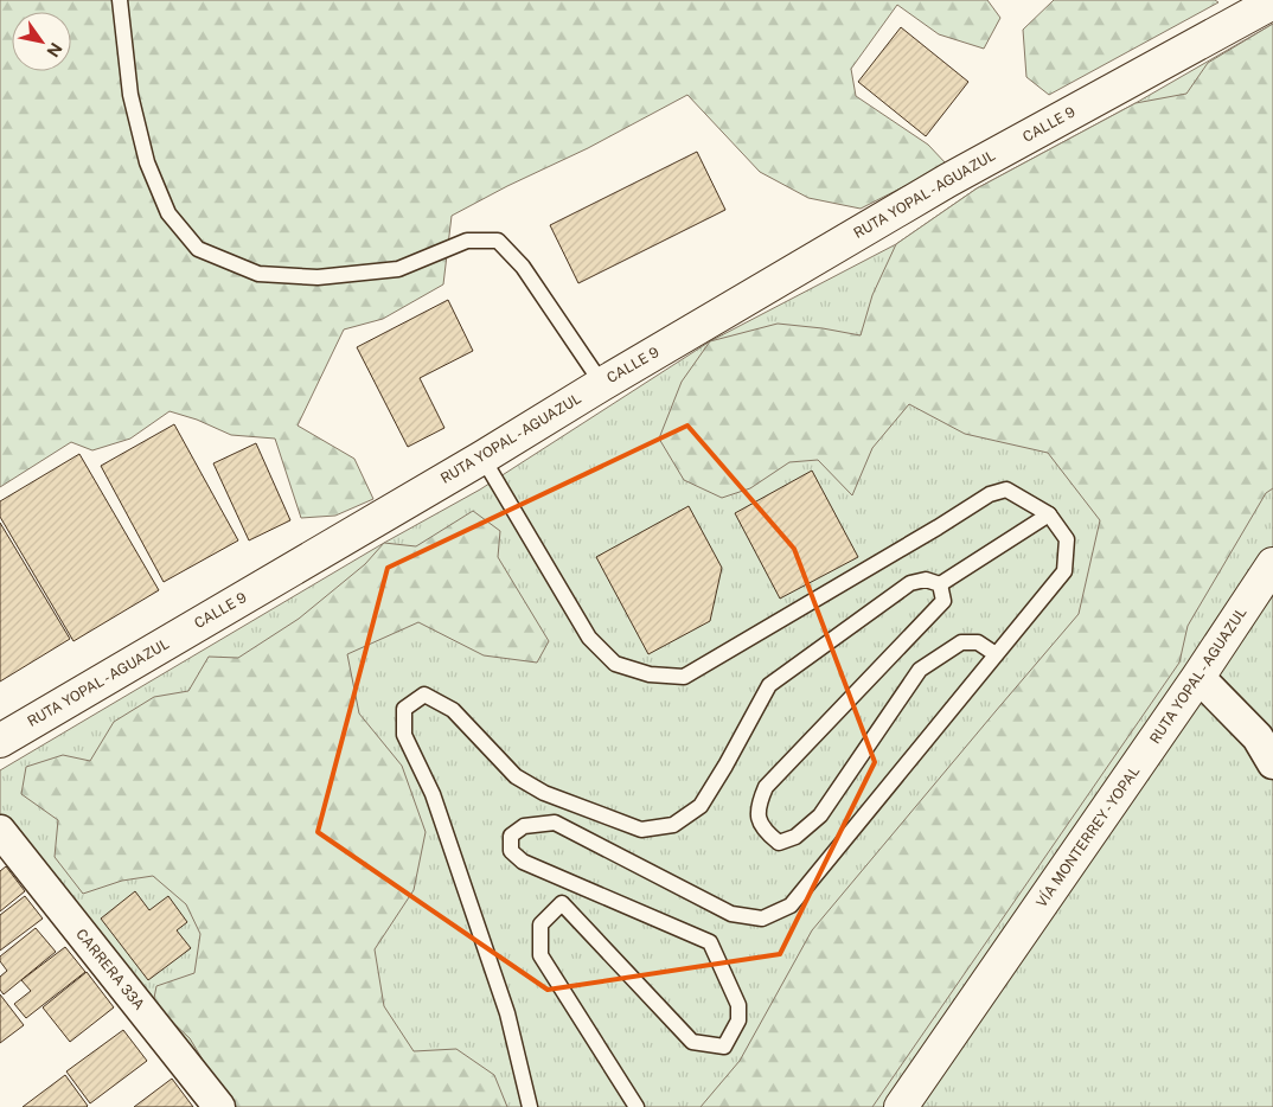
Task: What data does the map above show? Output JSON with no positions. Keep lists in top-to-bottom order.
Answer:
{
  "streets": {
    "street": ["CARRERA 33A"],
    "lane": ["RUTA YOPAL - AGUAZUL"]
  },
  "north": "bottom right"
}
